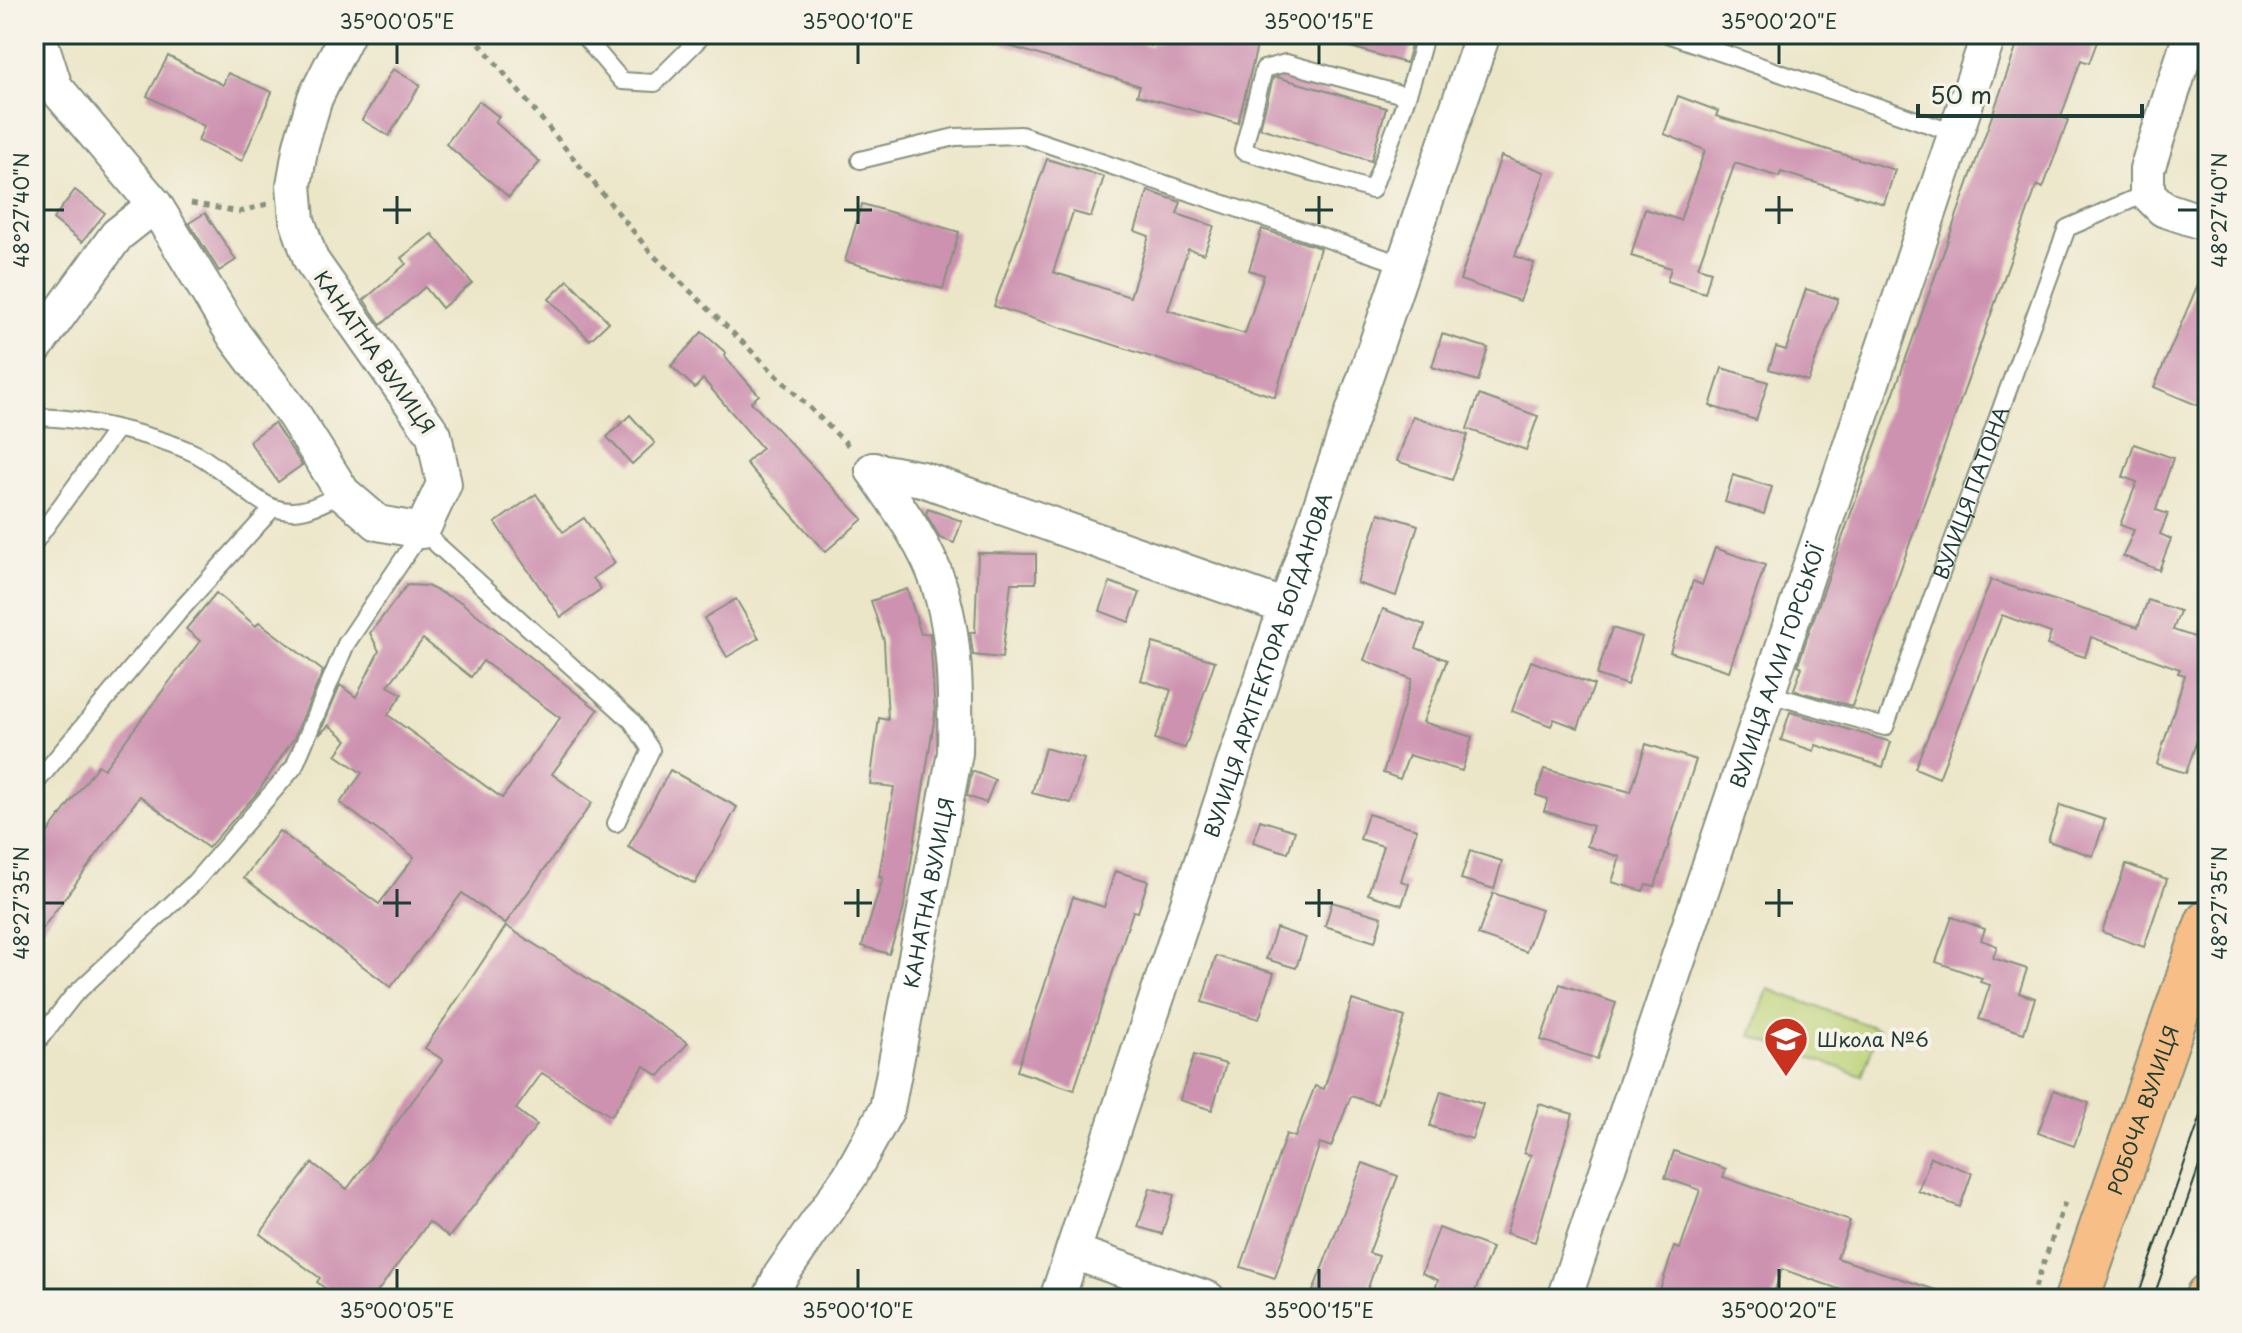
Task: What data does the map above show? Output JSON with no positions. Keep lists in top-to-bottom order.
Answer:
{
  "streets": {
    "main road": ["РОБОЧА ВУЛИЦЯ"],
    "street": ["КАНАТНА ВУЛИЦЯ", "ВУЛИЦЯ АРХІТЕКТОРА БОГДАНОВА", "ВУЛИЦЯ АЛЛИ ГОРСЬКОЇ"],
    "lane": ["ВУЛИЦЯ ПАТОНА"]
  },
  "crossings": [
    ["ВУЛИЦЯ ПАТОНА", "ВУЛИЦЯ АЛЛИ ГОРСЬКОЇ"]
  ],
  "places": {
    "school or university": ["Школа №6"]
  },
  "scale_bar": "50 m",
  "coordinates": [
    "35°00'05\"E",
    "35°00'10\"E",
    "35°00'15\"E",
    "35°00'20\"E",
    "48°27'40\"N",
    "48°27'35\"N"
  ]
}
